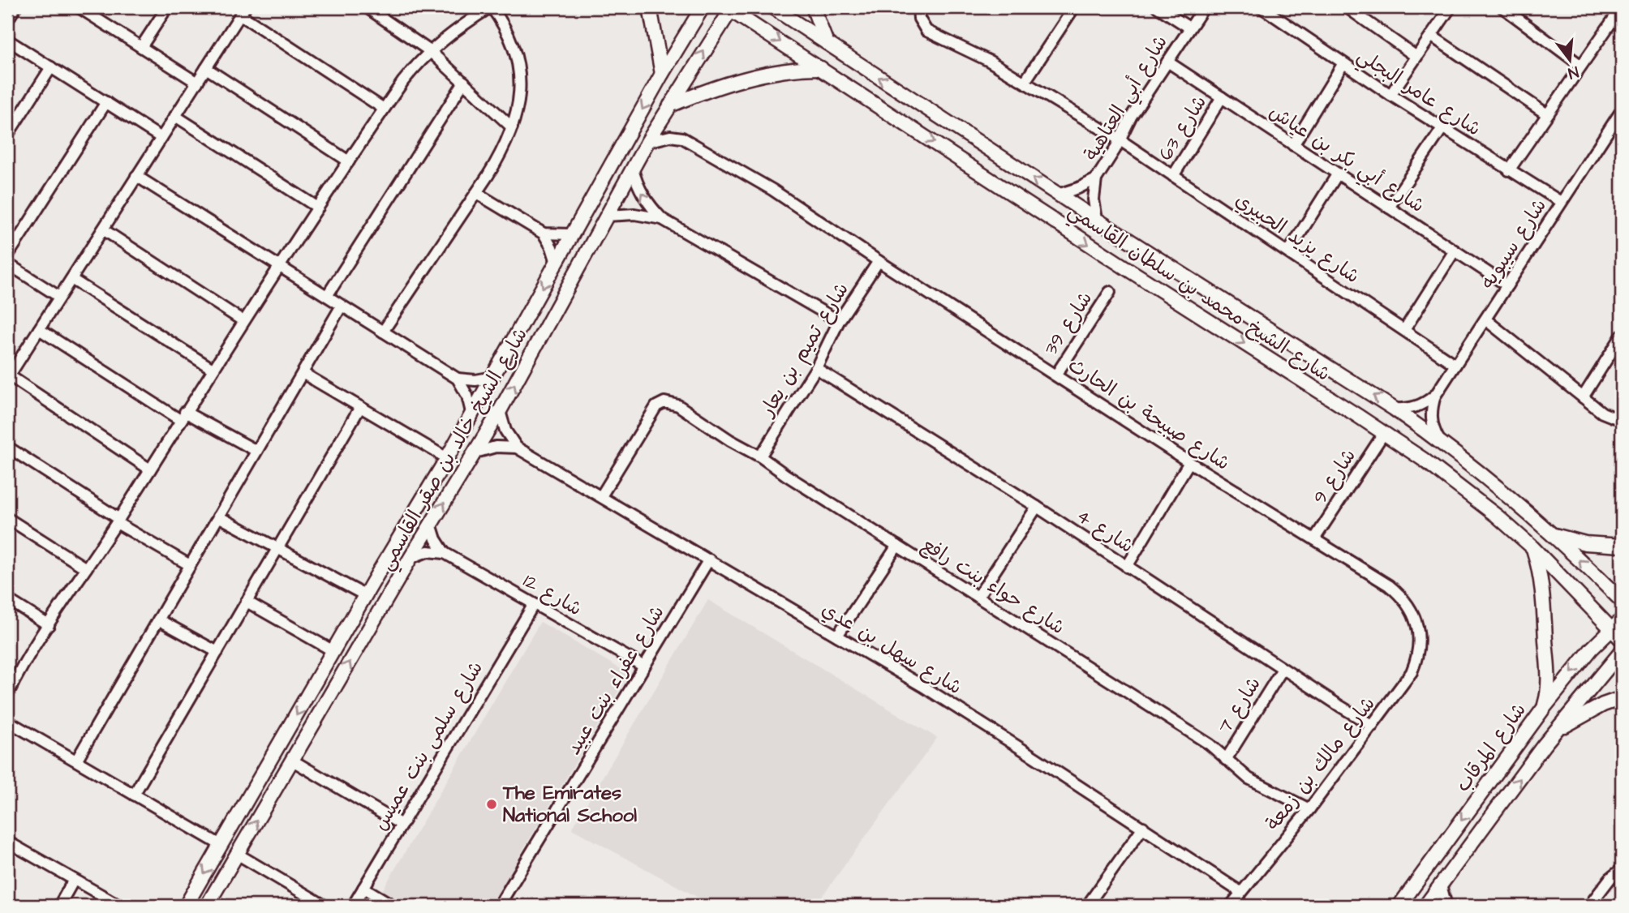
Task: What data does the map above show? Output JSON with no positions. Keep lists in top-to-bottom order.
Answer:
{
  "streets": {
    "main road": ["شارع الشيخ محمد بن سلطان القاسمي", "شارع الشيخ خالد بن صقر القاسمي", "شارع المرقاب"],
    "street": [
      "شارع عامر البجلي",
      "شارع أبي العتاهية",
      "شارع 63",
      "شارع أبي بكر بن عياش",
      "شارع يزيد الحبيري",
      "شارع سيبويه",
      "شارع 39",
      "شارع تميم بن يعار",
      "شارع صبيحة بن الحارث",
      "شارع 9",
      "شارع 4",
      "شارع حواء بنت رافع",
      "شارع 12",
      "شارع سهل بن عدي",
      "شارع عفراء بنت عبيد",
      "شارع 7",
      "شارع سلمى بنت عميس",
      "شارع مالك بن زمعة"
    ]
  },
  "crossings": [
    ["شارع عامر البجلي", "شارع سيبويه"],
    ["شارع أبي العتاهية", "شارع أبي بكر بن عياش"],
    ["شارع أبي العتاهية", "شارع يزيد الحبيري"],
    ["شارع أبي العتاهية", "شارع الشيخ محمد بن سلطان القاسمي"],
    ["شارع 63", "شارع أبي بكر بن عياش"],
    ["شارع 63", "شارع يزيد الحبيري"],
    ["شارع أبي بكر بن عياش", "شارع سيبويه"],
    ["شارع يزيد الحبيري", "شارع سيبويه"],
    ["شارع سيبويه", "شارع الشيخ محمد بن سلطان القاسمي"],
    ["شارع الشيخ محمد بن سلطان القاسمي", "شارع الشيخ خالد بن صقر القاسمي"],
    ["شارع الشيخ محمد بن سلطان القاسمي", "شارع 9"],
    ["شارع الشيخ محمد بن سلطان القاسمي", "شارع المرقاب"],
    ["شارع 39", "شارع صبيحة بن الحارث"],
    ["شارع تميم بن يعار", "شارع صبيحة بن الحارث"],
    ["شارع تميم بن يعار", "شارع 4"],
    ["شارع تميم بن يعار", "شارع حواء بنت رافع"],
    ["شارع صبيحة بن الحارث", "شارع الشيخ خالد بن صقر القاسمي"],
    ["شارع صبيحة بن الحارث", "شارع 9"],
    ["شارع صبيحة بن الحارث", "شارع مالك بن زمعة"],
    ["شارع 4", "شارع 7"],
    ["شارع 4", "شارع مالك بن زمعة"],
    ["شارع حواء بنت رافع", "شارع سهل بن عدي"],
    ["شارع حواء بنت رافع", "شارع 7"],
    ["شارع حواء بنت رافع", "شارع مالك بن زمعة"],
    ["شارع 12", "شارع عفراء بنت عبيد"],
    ["شارع 12", "شارع سلمى بنت عميس"],
    ["شارع سهل بن عدي", "شارع عفراء بنت عبيد"],
    ["شارع سهل بن عدي", "شارع مالك بن زمعة"]
  ],
  "places": ["The Emirates National School"],
  "north": "bottom"
}
